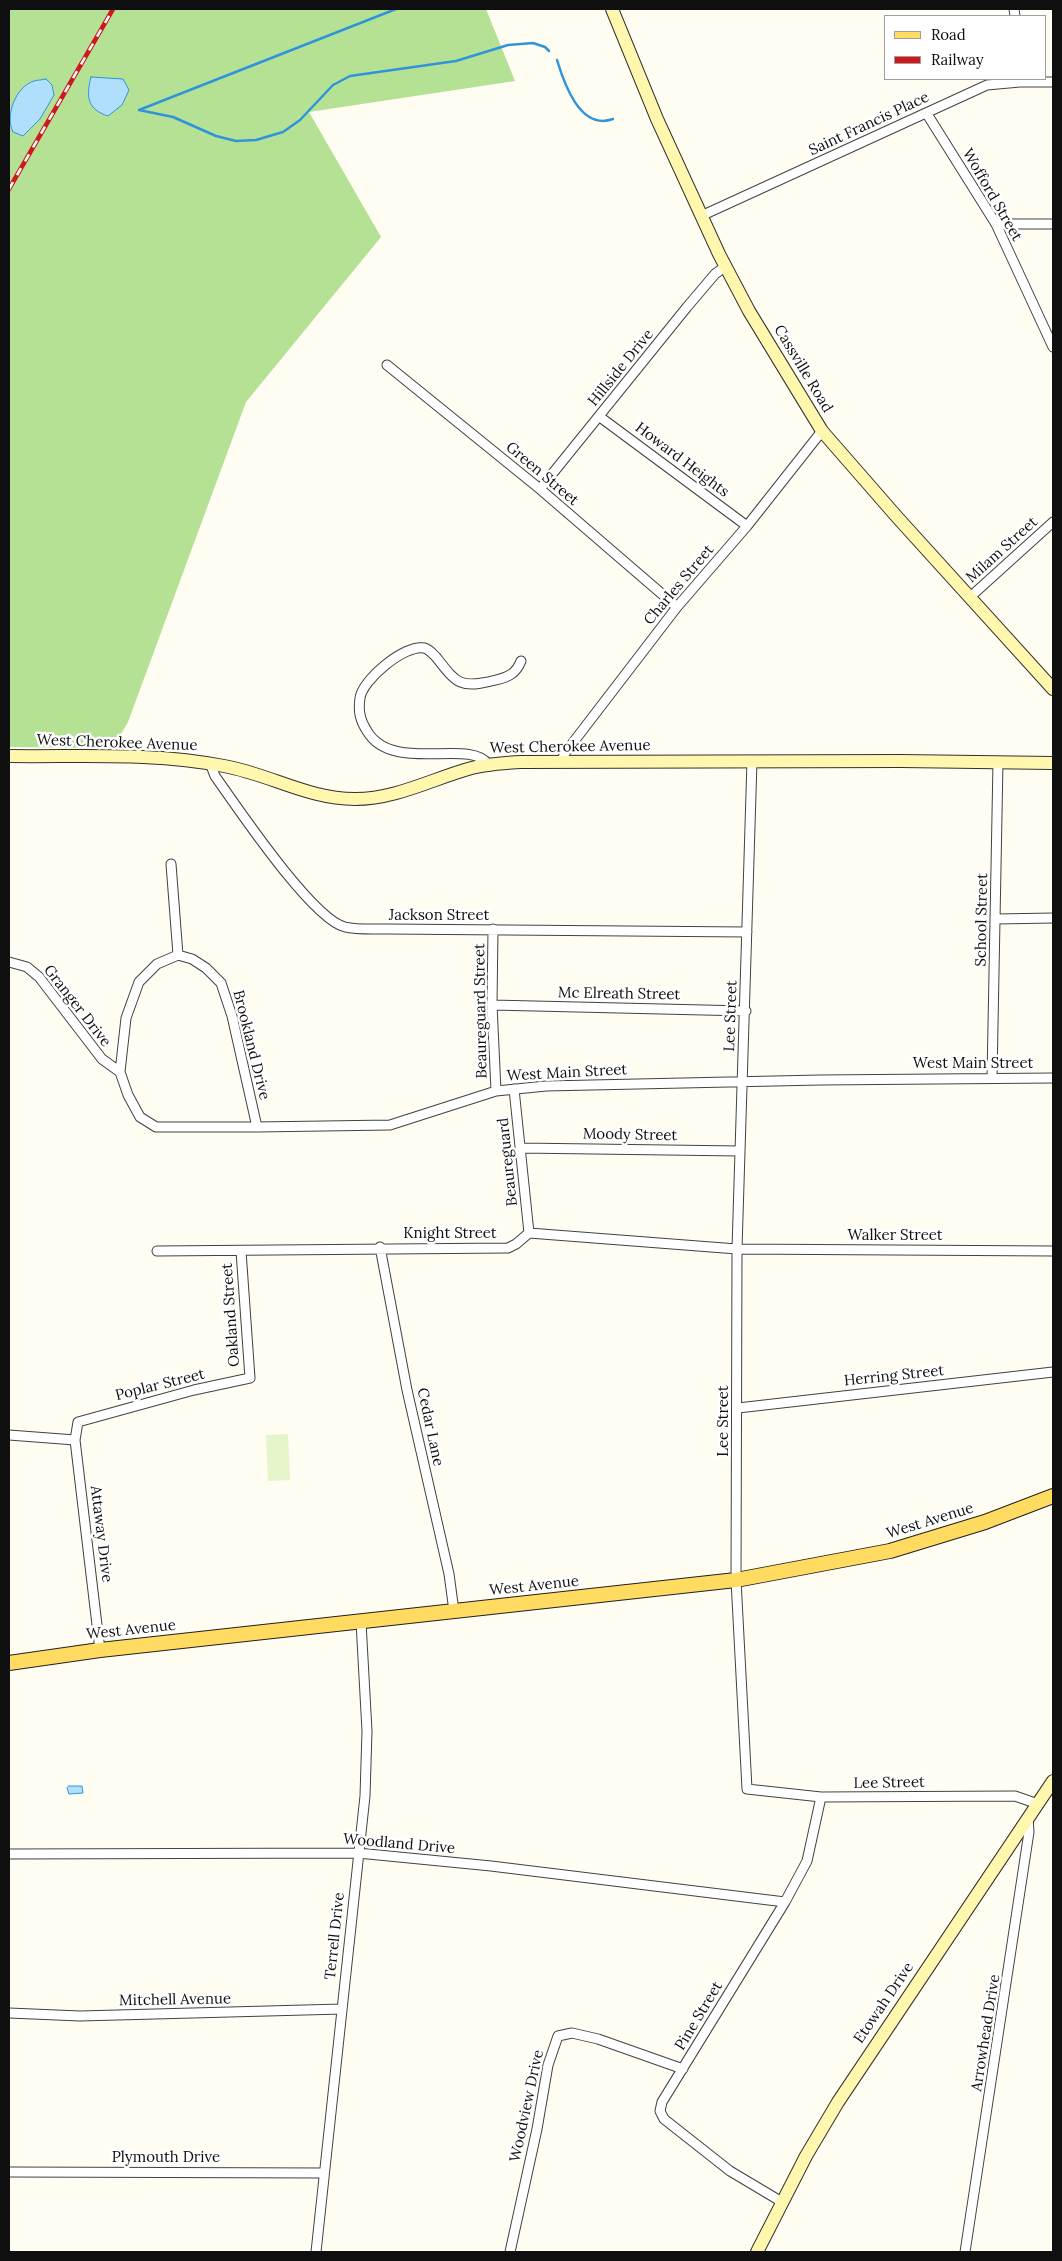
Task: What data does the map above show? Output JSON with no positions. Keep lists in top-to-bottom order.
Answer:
{
  "streets": {
    "main road": [
      "Cassville Road",
      "West Cherokee Avenue",
      "West Avenue",
      "Etowah Drive"
    ],
    "street": [
      "Saint Francis Place",
      "Wofford Street",
      "Hillside Drive",
      "Howard Heights",
      "Green Street",
      "Milam Street",
      "Charles Street",
      "Jackson Street",
      "School Street",
      "Mc Elreath Street",
      "Granger Drive",
      "Beaureguard Street",
      "Lee Street",
      "Brookland Drive",
      "West Main Street",
      "Moody Street",
      "Beaureguard",
      "Knight Street",
      "Walker Street",
      "Oakland Street",
      "Herring Street",
      "Poplar Street",
      "Cedar Lane",
      "Attaway Drive",
      "Woodland Drive",
      "Terrell Drive",
      "Mitchell Avenue",
      "Pine Street",
      "Arrowhead Drive",
      "Woodview Drive",
      "Plymouth Drive"
    ]
  },
  "crossings": [
    ["Saint Francis Place", "Wofford Street"],
    ["Saint Francis Place", "Cassville Road"],
    ["Hillside Drive", "Cassville Road"],
    ["Hillside Drive", "Howard Heights"],
    ["Hillside Drive", "Green Street"],
    ["Cassville Road", "Milam Street"],
    ["Cassville Road", "Charles Street"],
    ["Howard Heights", "Charles Street"],
    ["Green Street", "Charles Street"],
    ["Charles Street", "West Cherokee Avenue"],
    ["West Cherokee Avenue", "Jackson Street"],
    ["West Cherokee Avenue", "School Street"],
    ["West Cherokee Avenue", "Lee Street"],
    ["Jackson Street", "Beaureguard Street"],
    ["Jackson Street", "Lee Street"],
    ["School Street", "West Main Street"],
    ["Mc Elreath Street", "Beaureguard Street"],
    ["Mc Elreath Street", "Lee Street"],
    ["Granger Drive", "West Main Street"],
    ["Beaureguard Street", "West Main Street"],
    ["Lee Street", "West Main Street"],
    ["Lee Street", "Moody Street"],
    ["Lee Street", "Walker Street"],
    ["Lee Street", "Herring Street"],
    ["Lee Street", "West Avenue"],
    ["Lee Street", "Etowah Drive"],
    ["Lee Street", "Pine Street"],
    ["Brookland Drive", "West Main Street"],
    ["West Main Street", "Beaureguard"],
    ["Moody Street", "Beaureguard"],
    ["Beaureguard", "Knight Street"],
    ["Knight Street", "Oakland Street"],
    ["Knight Street", "Cedar Lane"],
    ["Oakland Street", "Poplar Street"],
    ["Poplar Street", "Attaway Drive"],
    ["Cedar Lane", "West Avenue"],
    ["West Avenue", "Attaway Drive"],
    ["West Avenue", "Terrell Drive"],
    ["Woodland Drive", "Terrell Drive"],
    ["Woodland Drive", "Pine Street"],
    ["Terrell Drive", "Mitchell Avenue"],
    ["Terrell Drive", "Plymouth Drive"],
    ["Etowah Drive", "Pine Street"],
    ["Etowah Drive", "Arrowhead Drive"],
    ["Pine Street", "Woodview Drive"]
  ],
  "legend": ["Road", "Railway"]
}
